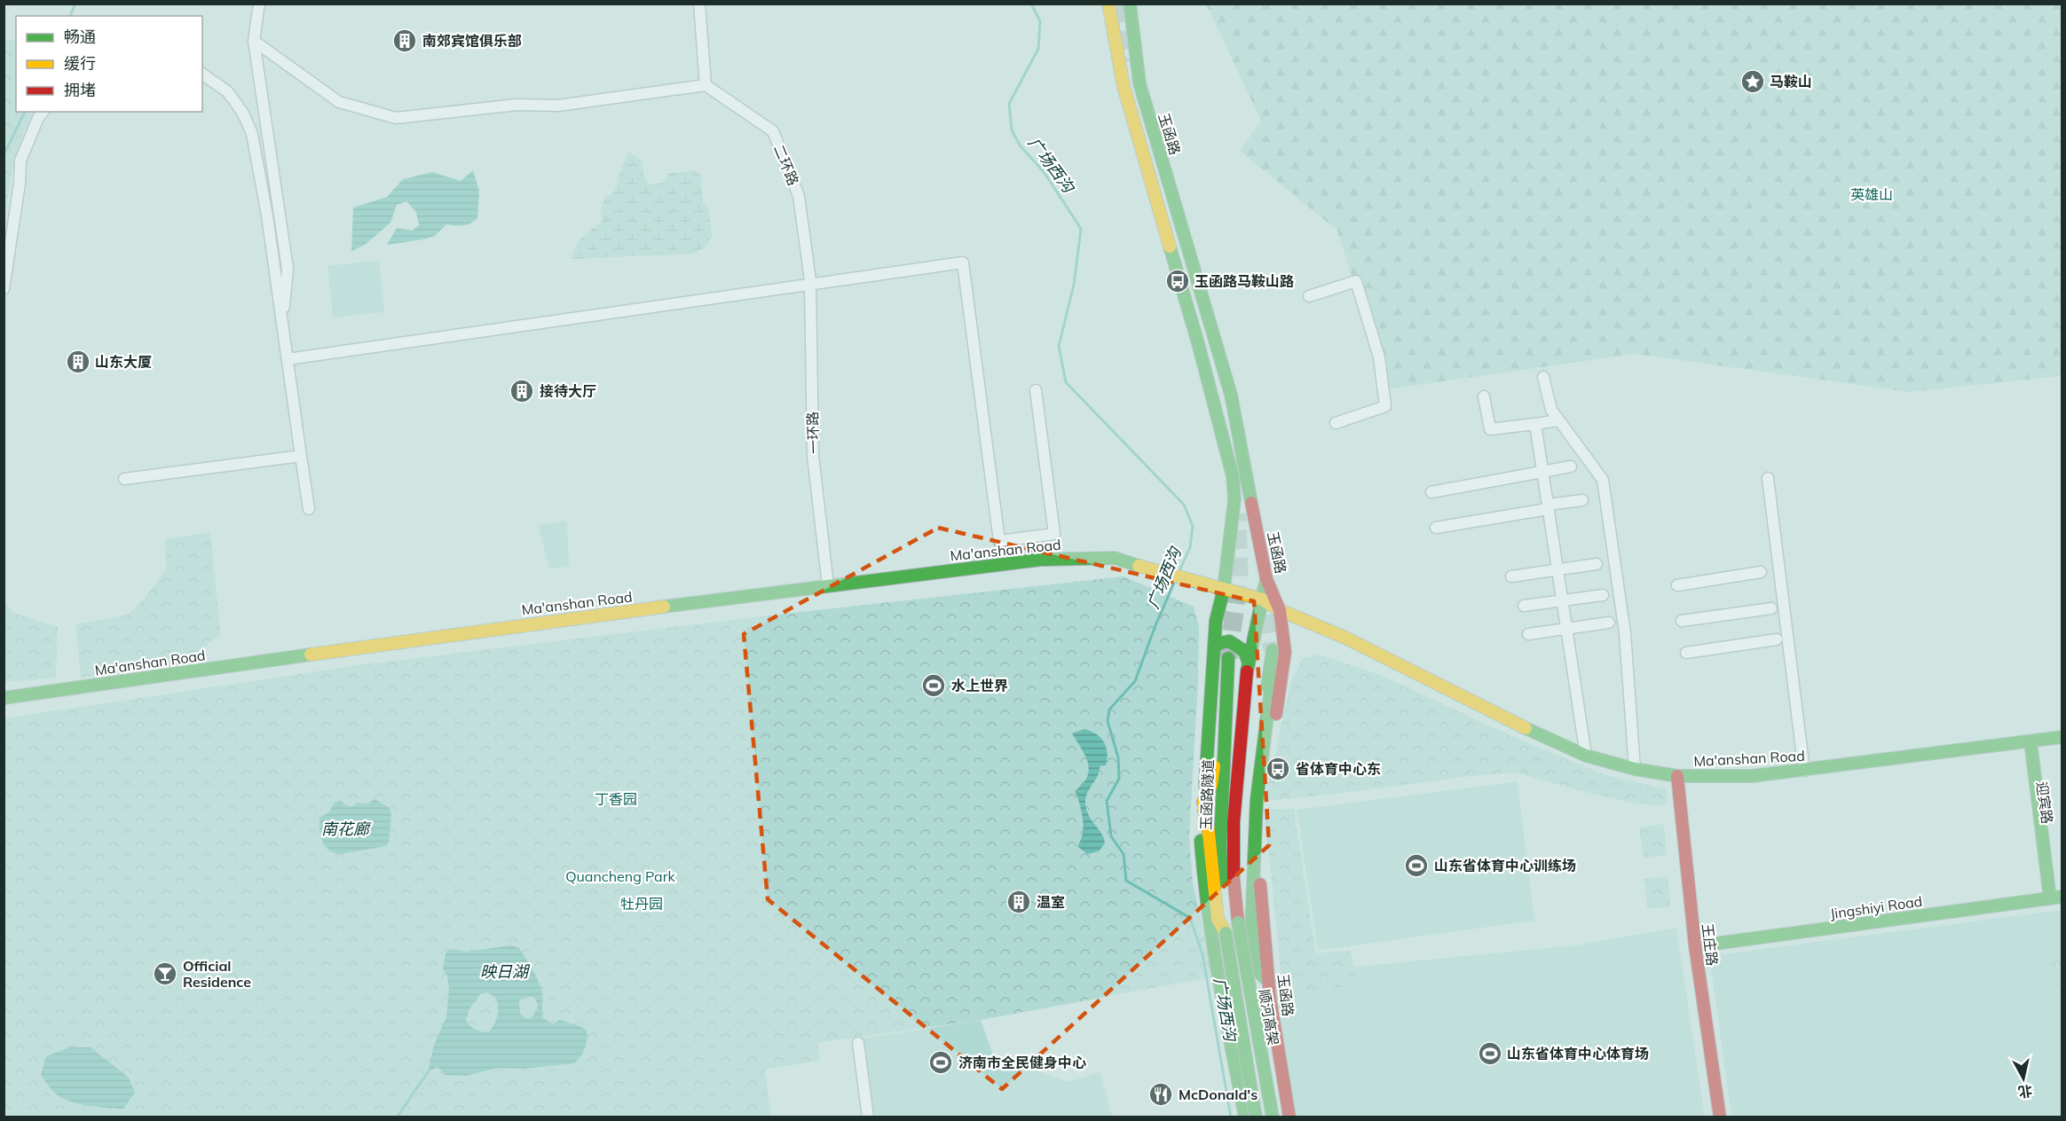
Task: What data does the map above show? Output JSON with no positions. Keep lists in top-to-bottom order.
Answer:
{
  "streets": {
    "main road": [
      "玉函路",
      "Ma'anshan Road",
      "玉函路隧道",
      "迎宾路",
      "Jingshiyi Road",
      "王庄路",
      "顺河高架"
    ],
    "street": ["二环路", "一环路"]
  },
  "crossings": [
    ["玉函路", "Ma'anshan Road"],
    ["二环路", "一环路"],
    ["一环路", "Ma'anshan Road"],
    ["Ma'anshan Road", "迎宾路"],
    ["Ma'anshan Road", "王庄路"],
    ["玉函路隧道", "顺河高架"],
    ["迎宾路", "Jingshiyi Road"],
    ["Jingshiyi Road", "王庄路"]
  ],
  "water": ["广场西沟", "南花廊", "映日湖"],
  "parks": [
    "英雄山",
    "丁香园",
    "Quancheng Park",
    "牡丹园"
  ],
  "places": {
    "building": [
      "南郊宾馆俱乐部",
      "山东大厦",
      "接待大厅",
      "温室"
    ],
    "place": ["马鞍山"],
    "bus stop": ["玉函路马鞍山路", "省体育中心东"],
    "sports": [
      "水上世界",
      "山东省体育中心训练场",
      "山东省体育中心体育场",
      "济南市全民健身中心"
    ],
    "bar": ["Official Residence"],
    "restaurant": ["McDonald's"]
  },
  "legend": ["畅通", "缓行", "拥堵"],
  "north": "bottom"
}
